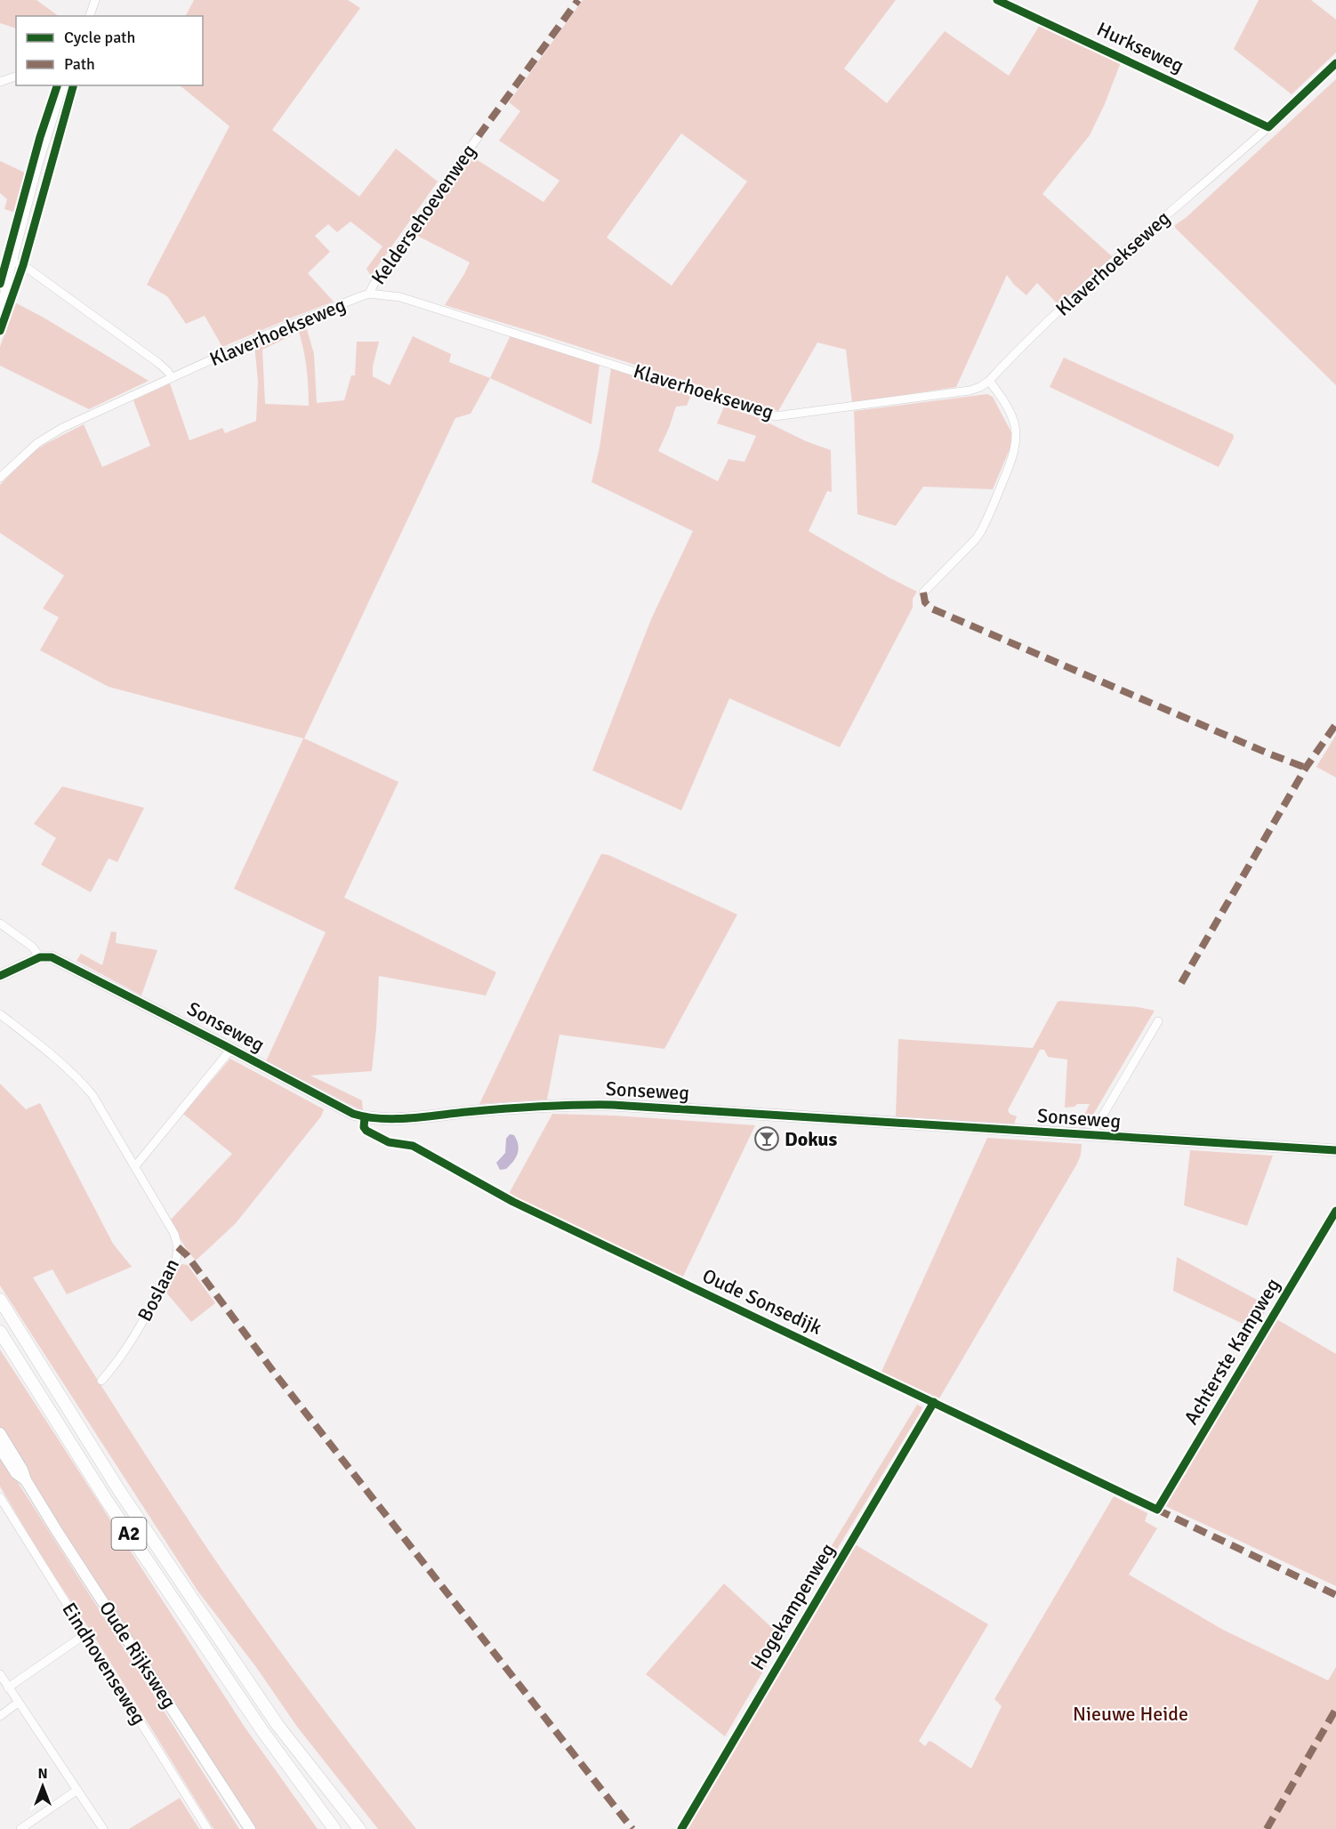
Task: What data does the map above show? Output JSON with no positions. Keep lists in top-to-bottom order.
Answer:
{
  "streets": {
    "highway": ["A2"],
    "main road": ["Sonseweg", "Oude Rijksweg"],
    "street": [
      "Hurkseweg",
      "Keldersehoevenweg",
      "Klaverhoekseweg",
      "Boslaan",
      "Eindhovenseweg"
    ],
    "cycle path": ["Oude Sonsedijk", "Hogekampenweg"]
  },
  "crossings": [
    ["Hurkseweg", "Klaverhoekseweg"],
    ["Keldersehoevenweg", "Klaverhoekseweg"]
  ],
  "parks": ["Nieuwe Heide"],
  "places": {
    "bar": ["Dokus"]
  },
  "legend": ["Cycle path", "Path"],
  "north": "top"
}
